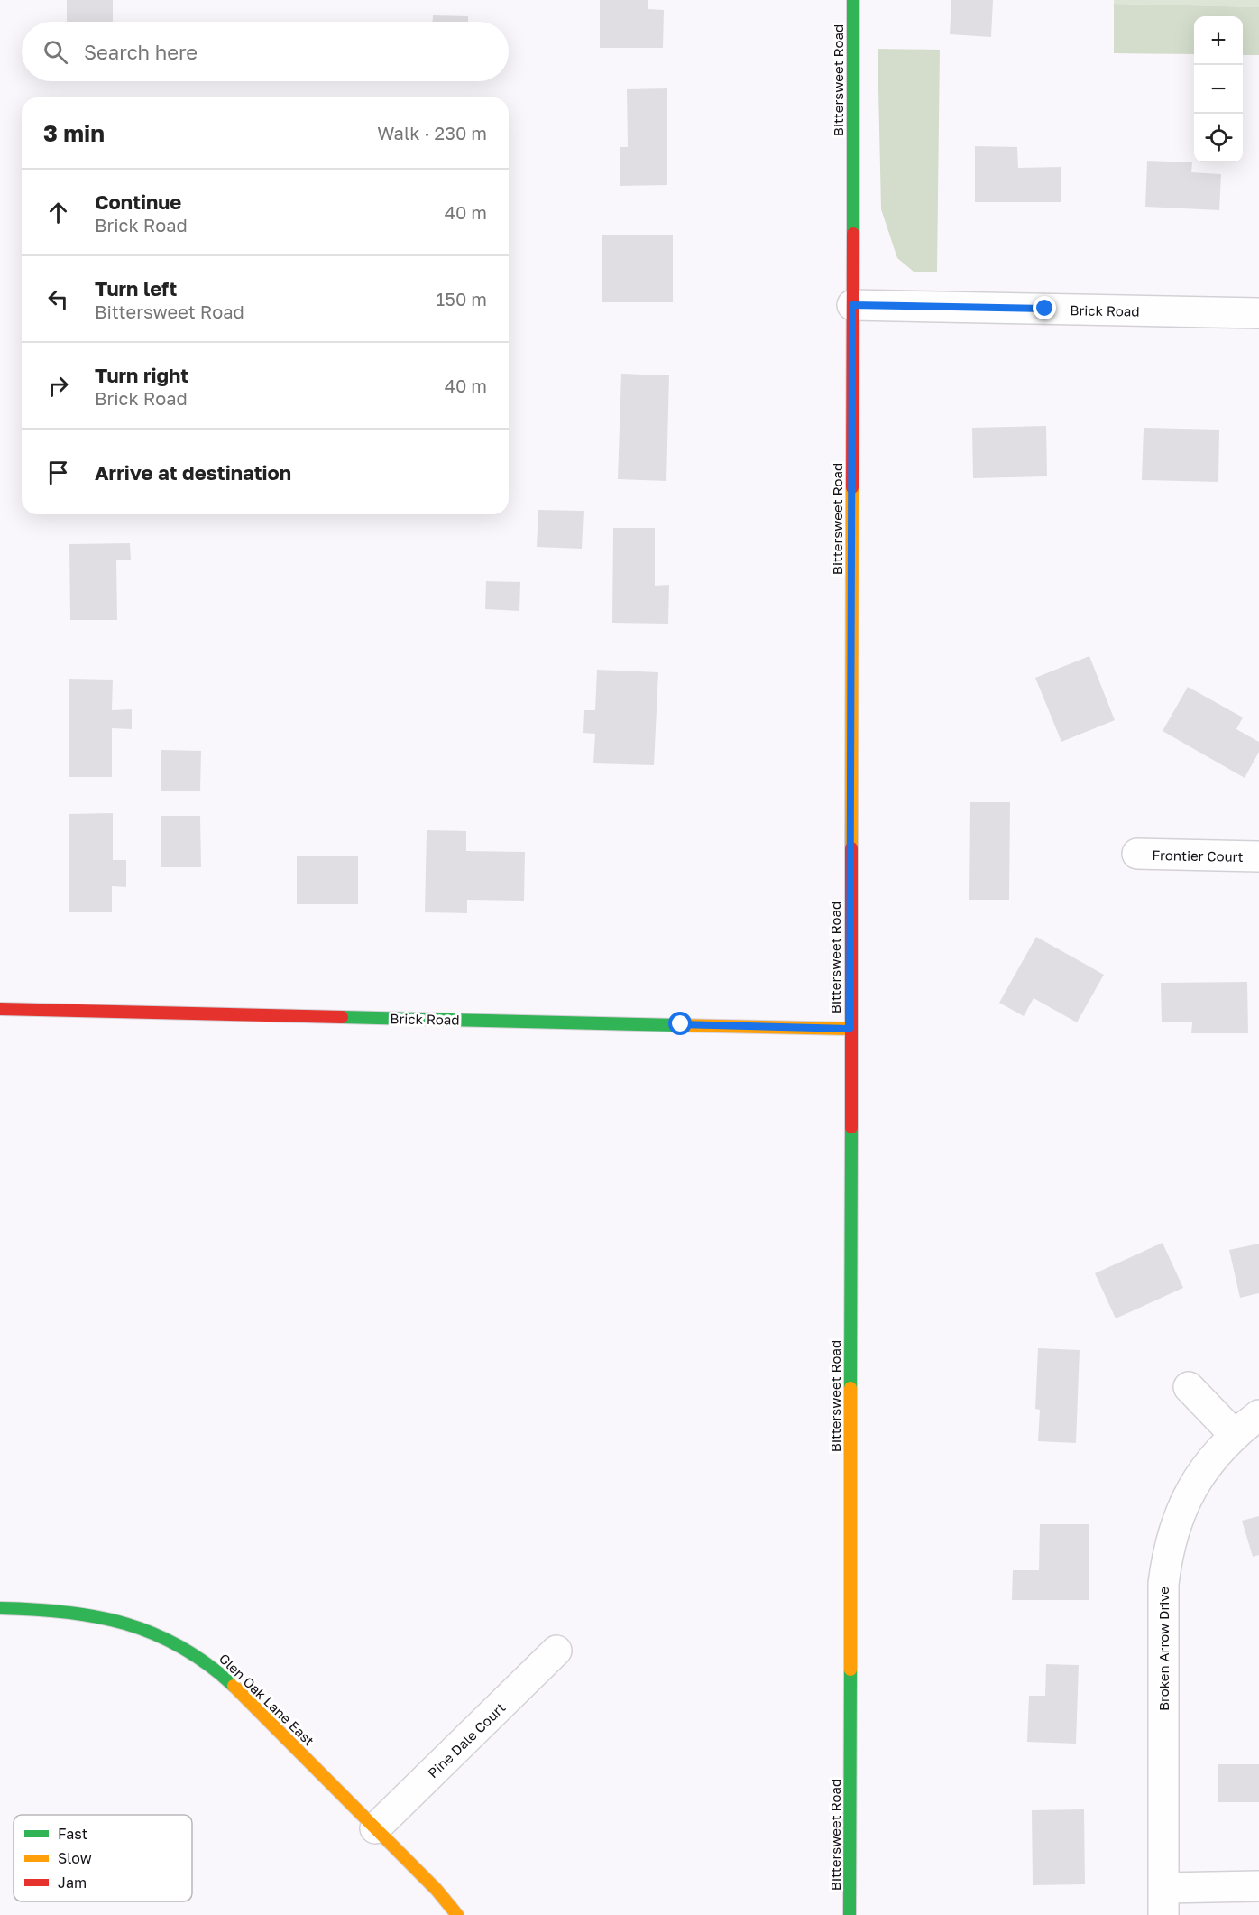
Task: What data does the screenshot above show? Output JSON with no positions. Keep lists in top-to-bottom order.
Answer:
{
  "streets": {
    "street": [
      "Bittersweet Road",
      "Brick Road",
      "Frontier Court",
      "Broken Arrow Drive",
      "Glen Oak Lane East",
      "Pine Dale Court"
    ]
  },
  "crossings": [
    ["Bittersweet Road", "Brick Road"],
    ["Glen Oak Lane East", "Pine Dale Court"]
  ],
  "legend": ["Fast", "Slow", "Jam"],
  "page": {
    "map_buttons": ["+", "−"],
    "search": "Search here",
    "heading": ["3 min", "Walk · 230 m"],
    "list": [
      ["Continue", "Brick Road", "40 m"],
      ["Turn left", "Bittersweet Road", "150 m"],
      ["Turn right", "Brick Road", "40 m"],
      "Arrive at destination"
    ]
  }
}
